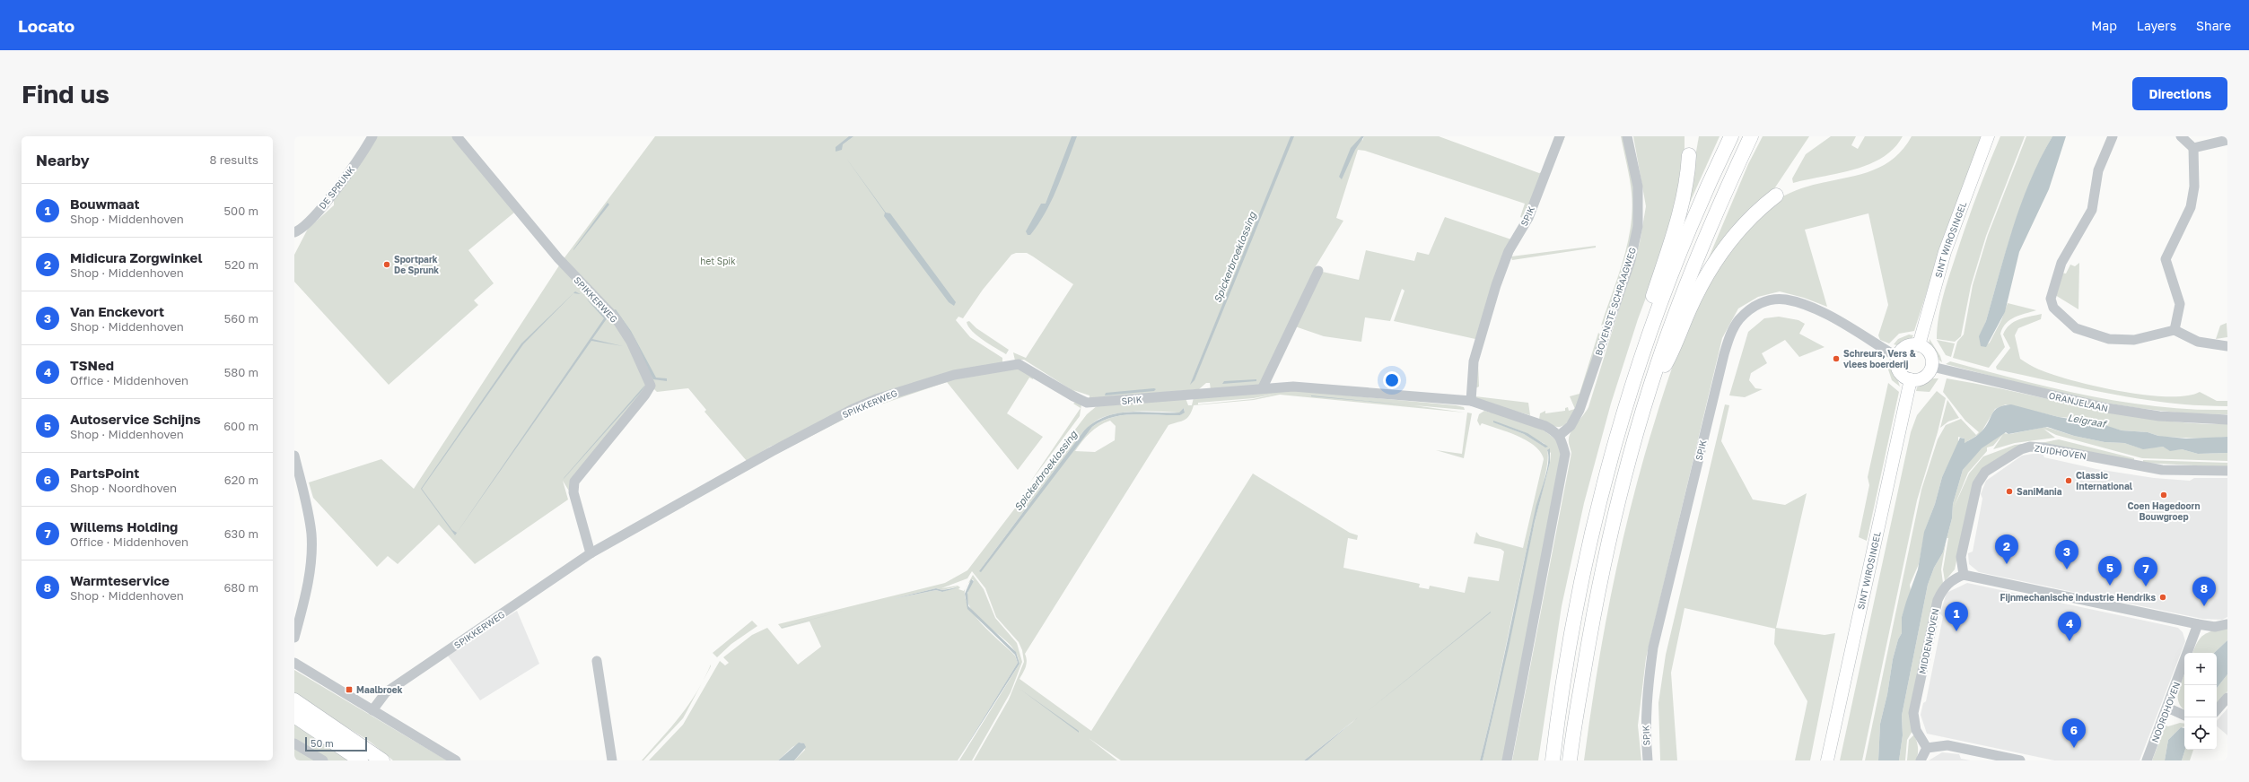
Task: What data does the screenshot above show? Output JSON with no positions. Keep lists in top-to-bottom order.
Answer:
{
  "streets": {
    "main road": ["SINT WIROSINGEL"],
    "street": [
      "DE SPRUNK",
      "SPIK",
      "SPIKKERWEG",
      "BOVENSTE SCHRAAGWEG",
      "ORANJELAAN",
      "ZUIDHOVEN",
      "MIDDENHOVEN",
      "NOORDHOVEN"
    ]
  },
  "crossings": [
    ["SPIK", "SINT WIROSINGEL"],
    ["SPIK", "SPIKKERWEG"],
    ["SPIK", "BOVENSTE SCHRAAGWEG"],
    ["SPIK", "ORANJELAAN"],
    ["SINT WIROSINGEL", "ORANJELAAN"],
    ["ZUIDHOVEN", "MIDDENHOVEN"]
  ],
  "water": ["Spickerbroeklossing", "Leigraaf"],
  "parks": ["het Spik"],
  "places": {
    "other": [
      "Sportpark De Sprunk",
      "Schreurs, Vers & vlees boerderij",
      "Classic International",
      "SaniMania",
      "Coen Hagedoorn Bouwgroep",
      "Fijnmechanische industrie Hendriks"
    ],
    "transit": ["Maalbroek"]
  },
  "scale_bar": "50 m",
  "page": {
    "header": "Locato",
    "nav": ["Map", "Layers", "Share"],
    "buttons": "Directions",
    "title": "Find us",
    "heading": ["Nearby", "8 results"],
    "list": [
      {
        "mark": "1",
        "name": "Bouwmaat",
        "note": "Shop · Middenhoven",
        "value": "500 m"
      },
      {
        "mark": "2",
        "name": "Midicura Zorgwinkel",
        "note": "Shop · Middenhoven",
        "value": "520 m"
      },
      {
        "mark": "3",
        "name": "Van Enckevort",
        "note": "Shop · Middenhoven",
        "value": "560 m"
      },
      {
        "mark": "4",
        "name": "TSNed",
        "note": "Office · Middenhoven",
        "value": "580 m"
      },
      {
        "mark": "5",
        "name": "Autoservice Schijns",
        "note": "Shop · Middenhoven",
        "value": "600 m"
      },
      {
        "mark": "6",
        "name": "PartsPoint",
        "note": "Shop · Noordhoven",
        "value": "620 m"
      },
      {
        "mark": "7",
        "name": "Willems Holding",
        "note": "Office · Middenhoven",
        "value": "630 m"
      },
      {
        "mark": "8",
        "name": "Warmteservice",
        "note": "Shop · Middenhoven",
        "value": "680 m"
      }
    ],
    "pins": [
      "2",
      "3",
      "5",
      "7",
      "8",
      "1",
      "4",
      "6"
    ],
    "map_buttons": ["+", "−"],
    "scale": "50 m"
  }
}
